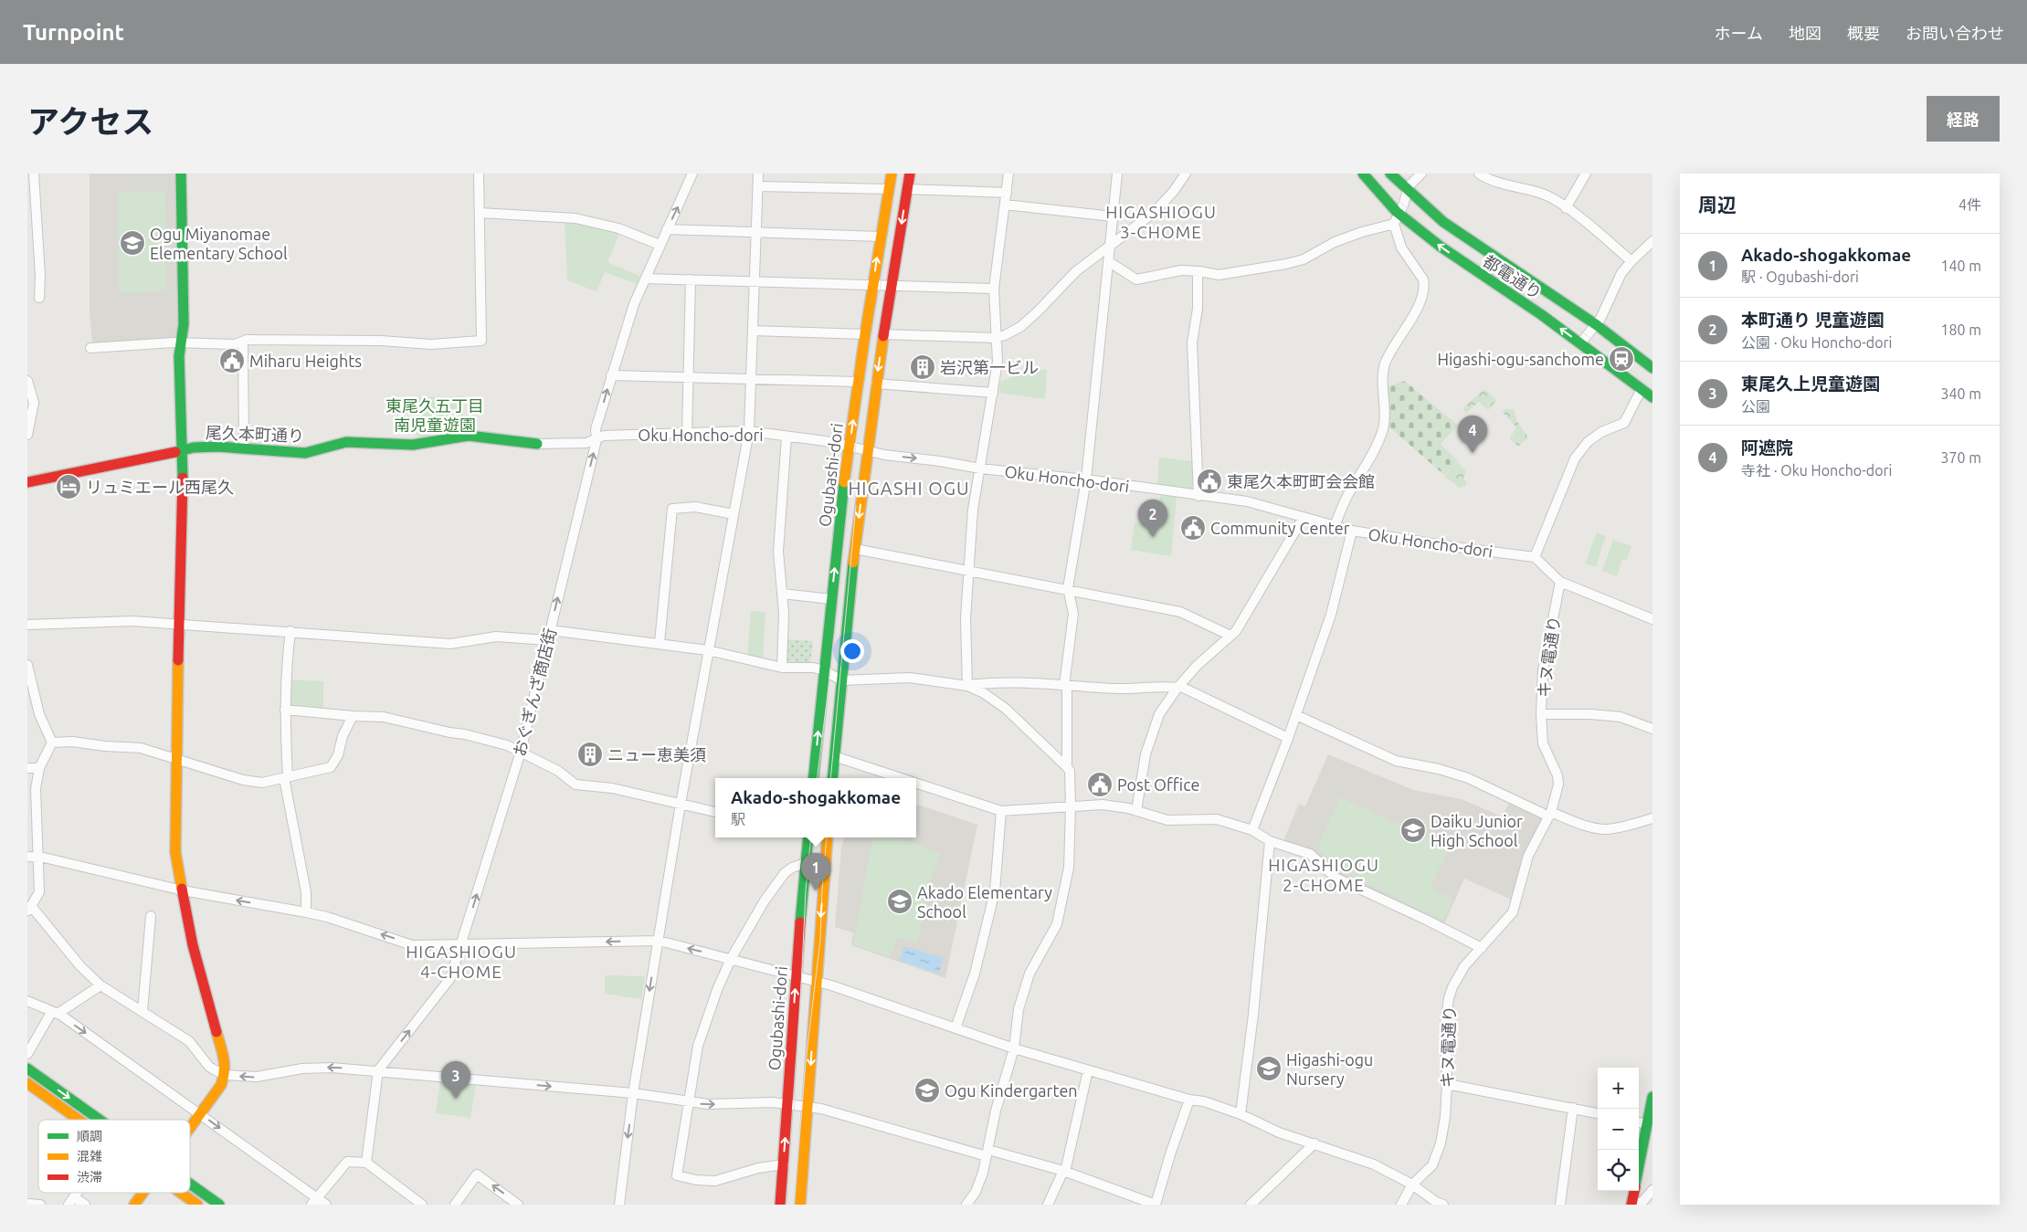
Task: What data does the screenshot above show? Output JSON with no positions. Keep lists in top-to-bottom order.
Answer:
{
  "streets": {
    "main road": ["都電通り", "尾久本町通り", "Ogubashi-dori"],
    "street": ["Oku Honcho-dori", "キヌ電通り", "おぐぎんざ商店街"]
  },
  "crossings": [
    ["尾久本町通り", "Oku Honcho-dori"],
    ["Oku Honcho-dori", "Ogubashi-dori"],
    ["Oku Honcho-dori", "おぐぎんざ商店街"]
  ],
  "one_way": ["おぐぎんざ商店街"],
  "districts": [
    "HIGASHIOGU 3-CHOME",
    "HIGASHI OGU",
    "HIGASHIOGU 2-CHOME",
    "HIGASHIOGU 4-CHOME"
  ],
  "parks": ["東尾久五丁目 南児童遊園"],
  "places": {
    "school or university": [
      "Ogu Miyanomae Elementary School",
      "Daiku Junior High School",
      "Akado Elementary School",
      "Higashi-ogu Nursery",
      "Ogu Kindergarten"
    ],
    "station": ["Higashi-ogu-sanchome"],
    "public building": [
      "Miharu Heights",
      "東尾久本町町会会館",
      "Community Center",
      "Post Office"
    ],
    "building": ["岩沢第一ビル", "ニュー恵美須"],
    "hotel": ["リュミエール西尾久"]
  },
  "legend": ["順調", "混雑", "渋滞"],
  "page": {
    "header": "Turnpoint",
    "nav": [
      "ホーム",
      "地図",
      "概要",
      "お問い合わせ"
    ],
    "title": "アクセス",
    "buttons": "経路",
    "heading": ["周辺", "4件"],
    "list": [
      {
        "mark": "1",
        "name": "Akado-shogakkomae",
        "note": "駅 · Ogubashi-dori",
        "value": "140 m"
      },
      {
        "mark": "2",
        "name": "本町通り 児童遊園",
        "note": "公園 · Oku Honcho-dori",
        "value": "180 m"
      },
      {
        "mark": "3",
        "name": "東尾久上児童遊園",
        "note": "公園",
        "value": "340 m"
      },
      {
        "mark": "4",
        "name": "阿遮院",
        "note": "寺社 · Oku Honcho-dori",
        "value": "370 m"
      }
    ],
    "pins": [
      "4",
      "2",
      "1",
      "3"
    ],
    "popup": ["Akado-shogakkomae", "駅"],
    "map_buttons": ["+", "−"]
  }
}
